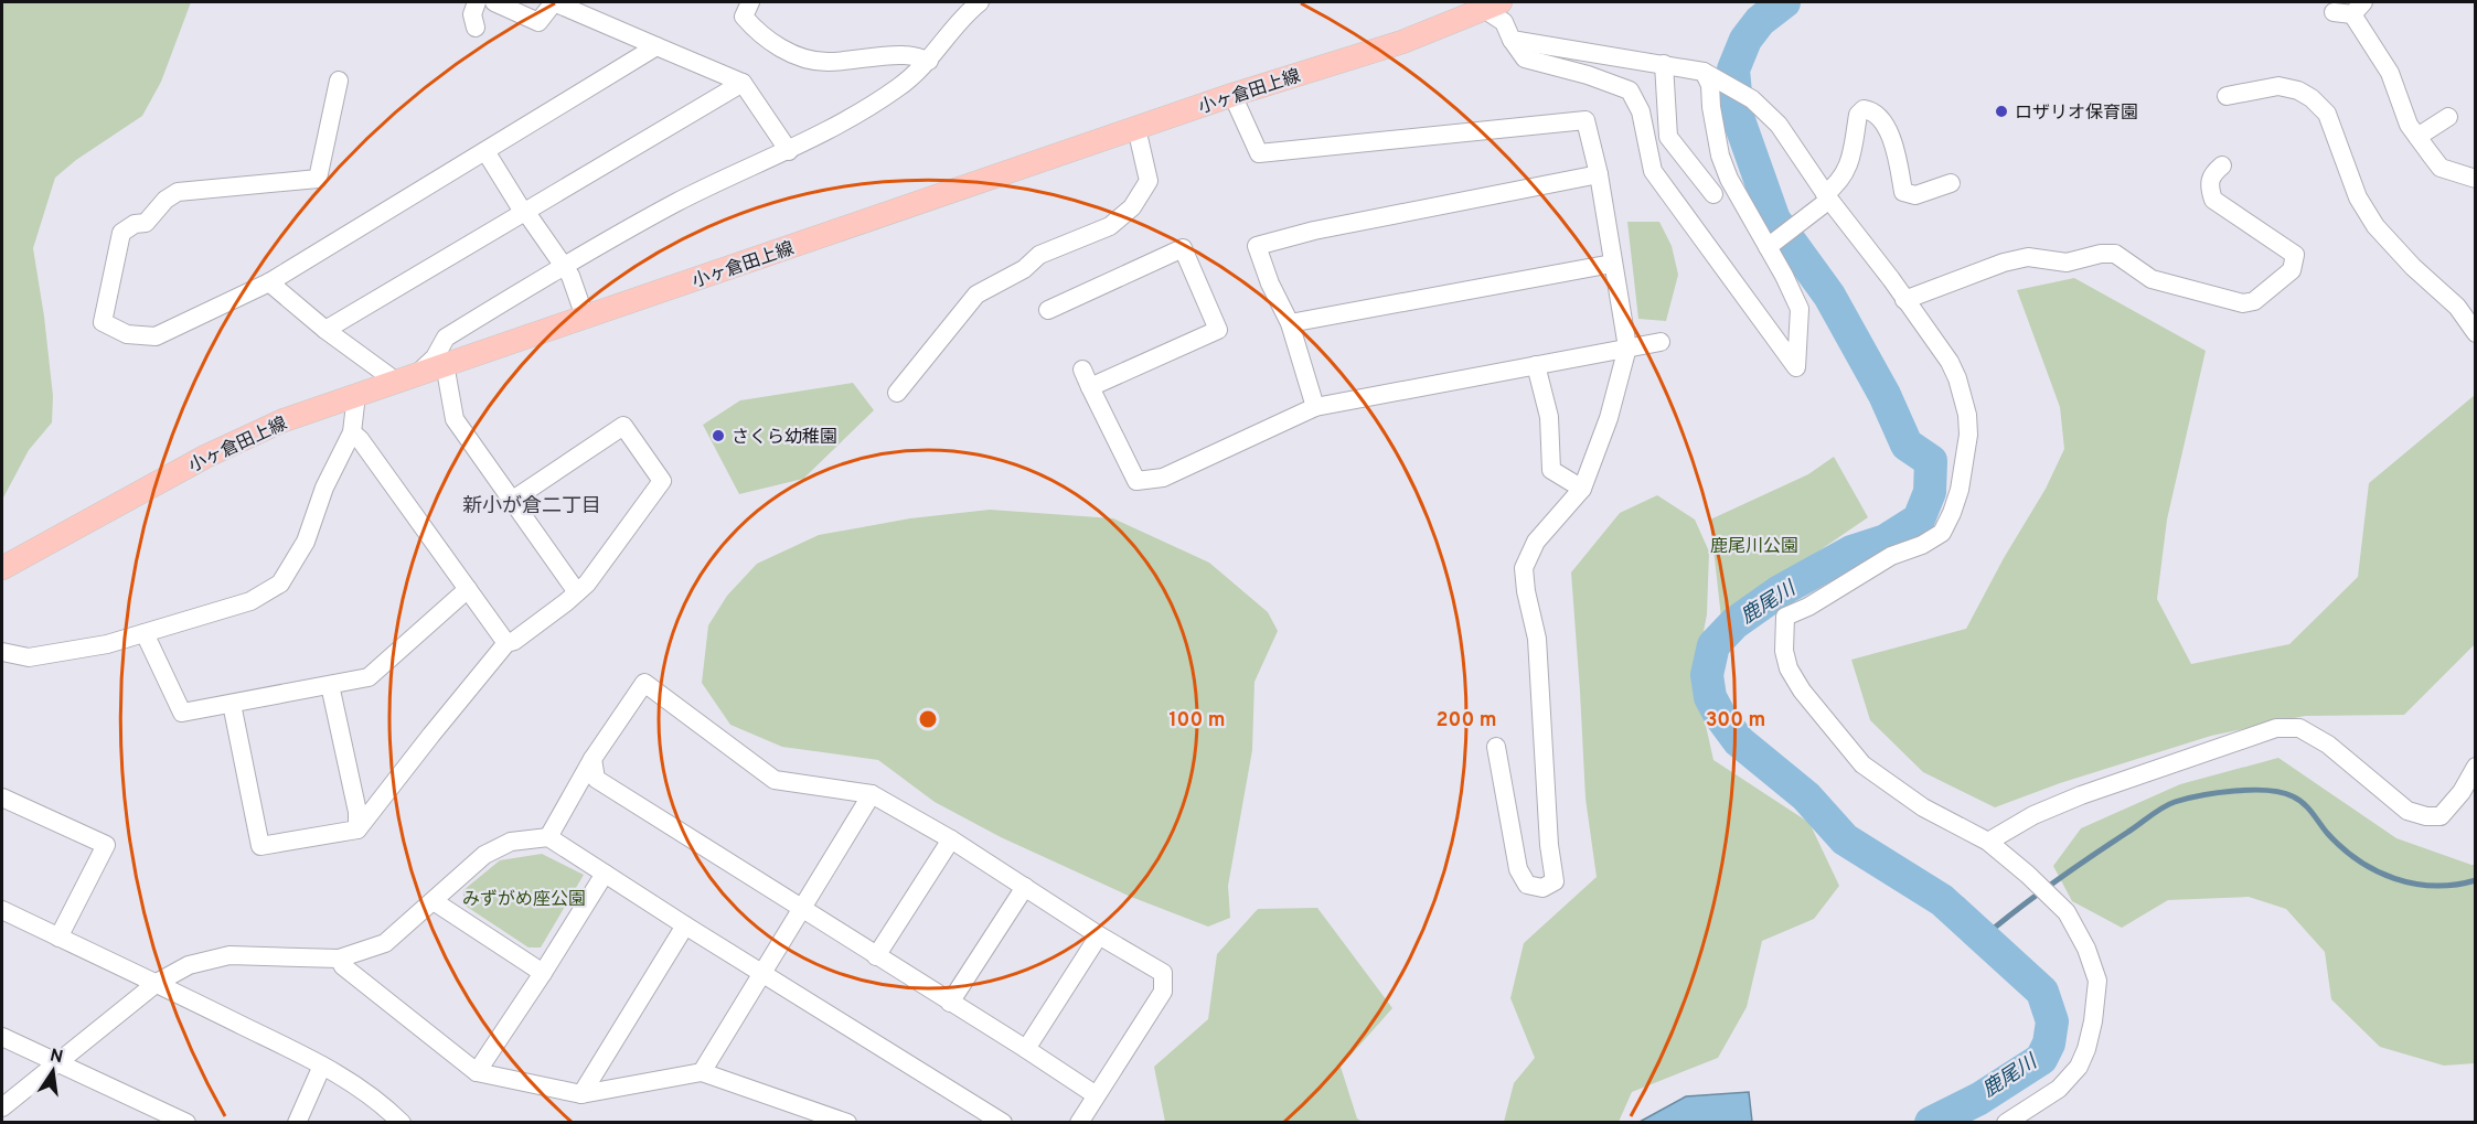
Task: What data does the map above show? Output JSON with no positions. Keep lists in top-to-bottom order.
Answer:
{
  "streets": {
    "main road": ["小ヶ倉田上線"]
  },
  "districts": ["新小が倉二丁目"],
  "water": ["鹿尾川"],
  "parks": ["鹿尾川公園", "みずがめ座公園"],
  "places": ["ロザリオ保育園", "さくら幼稚園"],
  "north": "top",
  "rings": ["100 m", "200 m", "300 m"]
}
